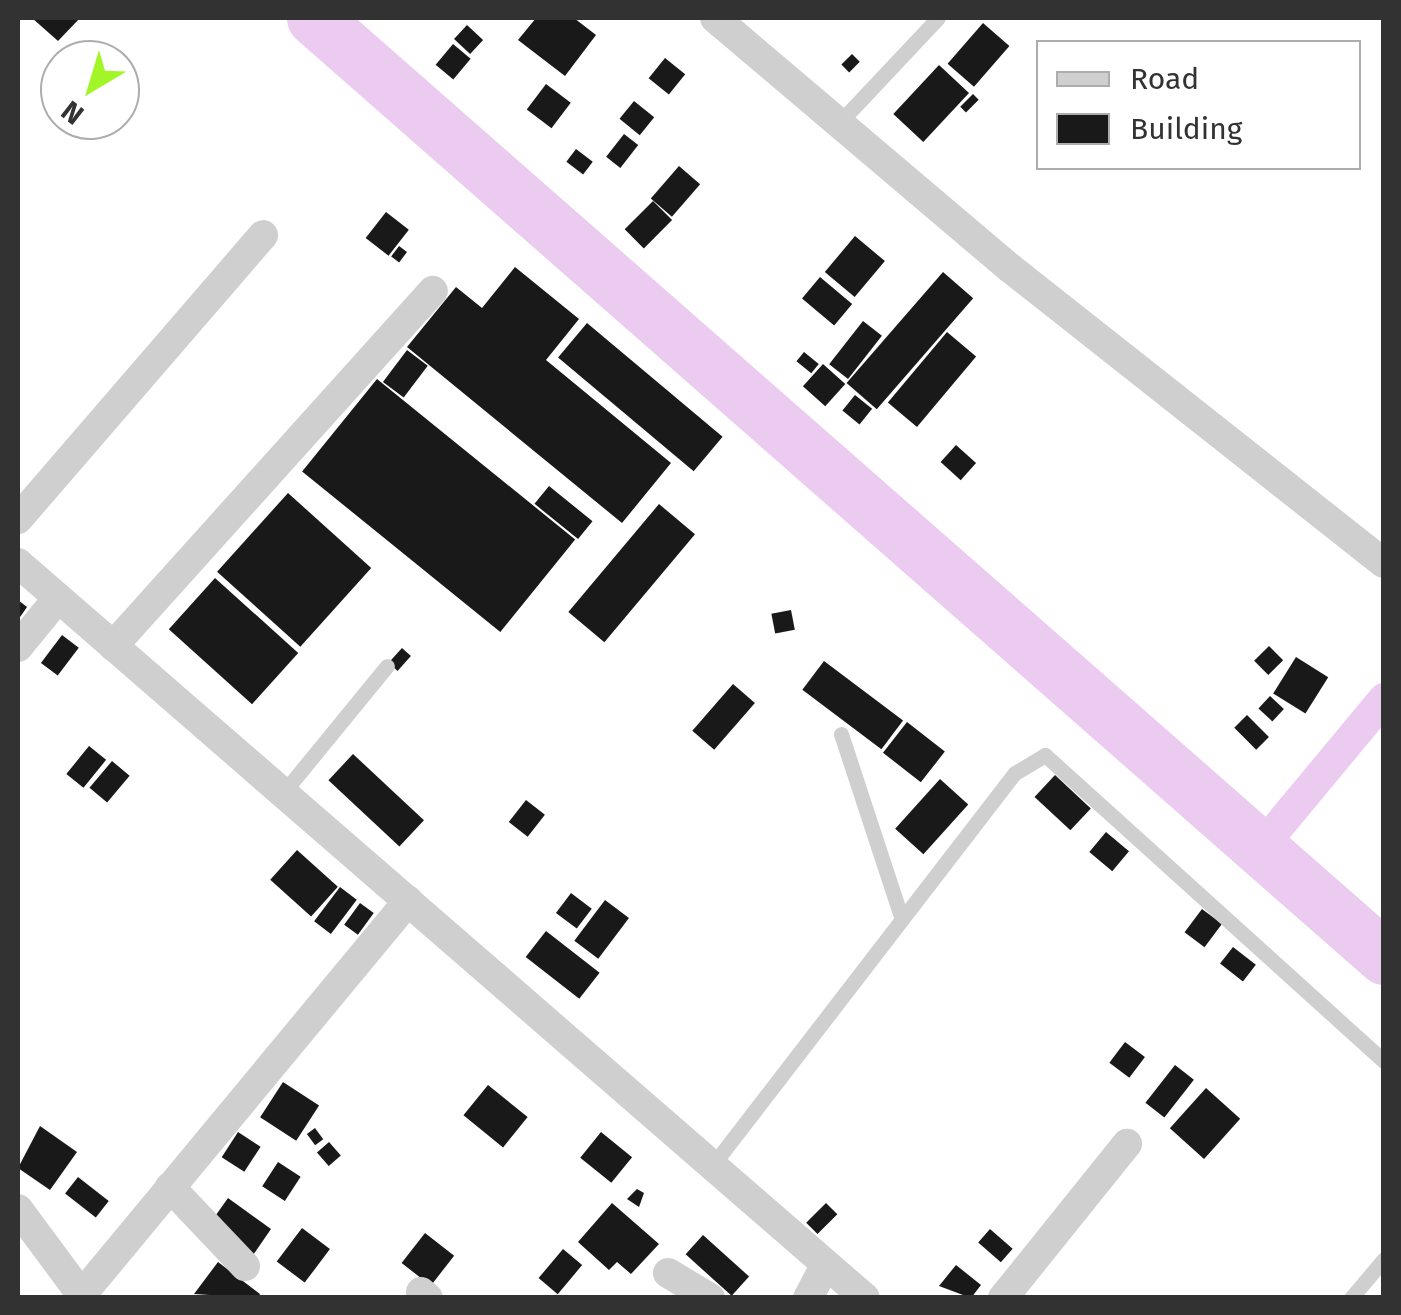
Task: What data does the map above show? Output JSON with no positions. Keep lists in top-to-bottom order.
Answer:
{
  "legend": ["Road", "Building"],
  "north": "bottom left"
}
